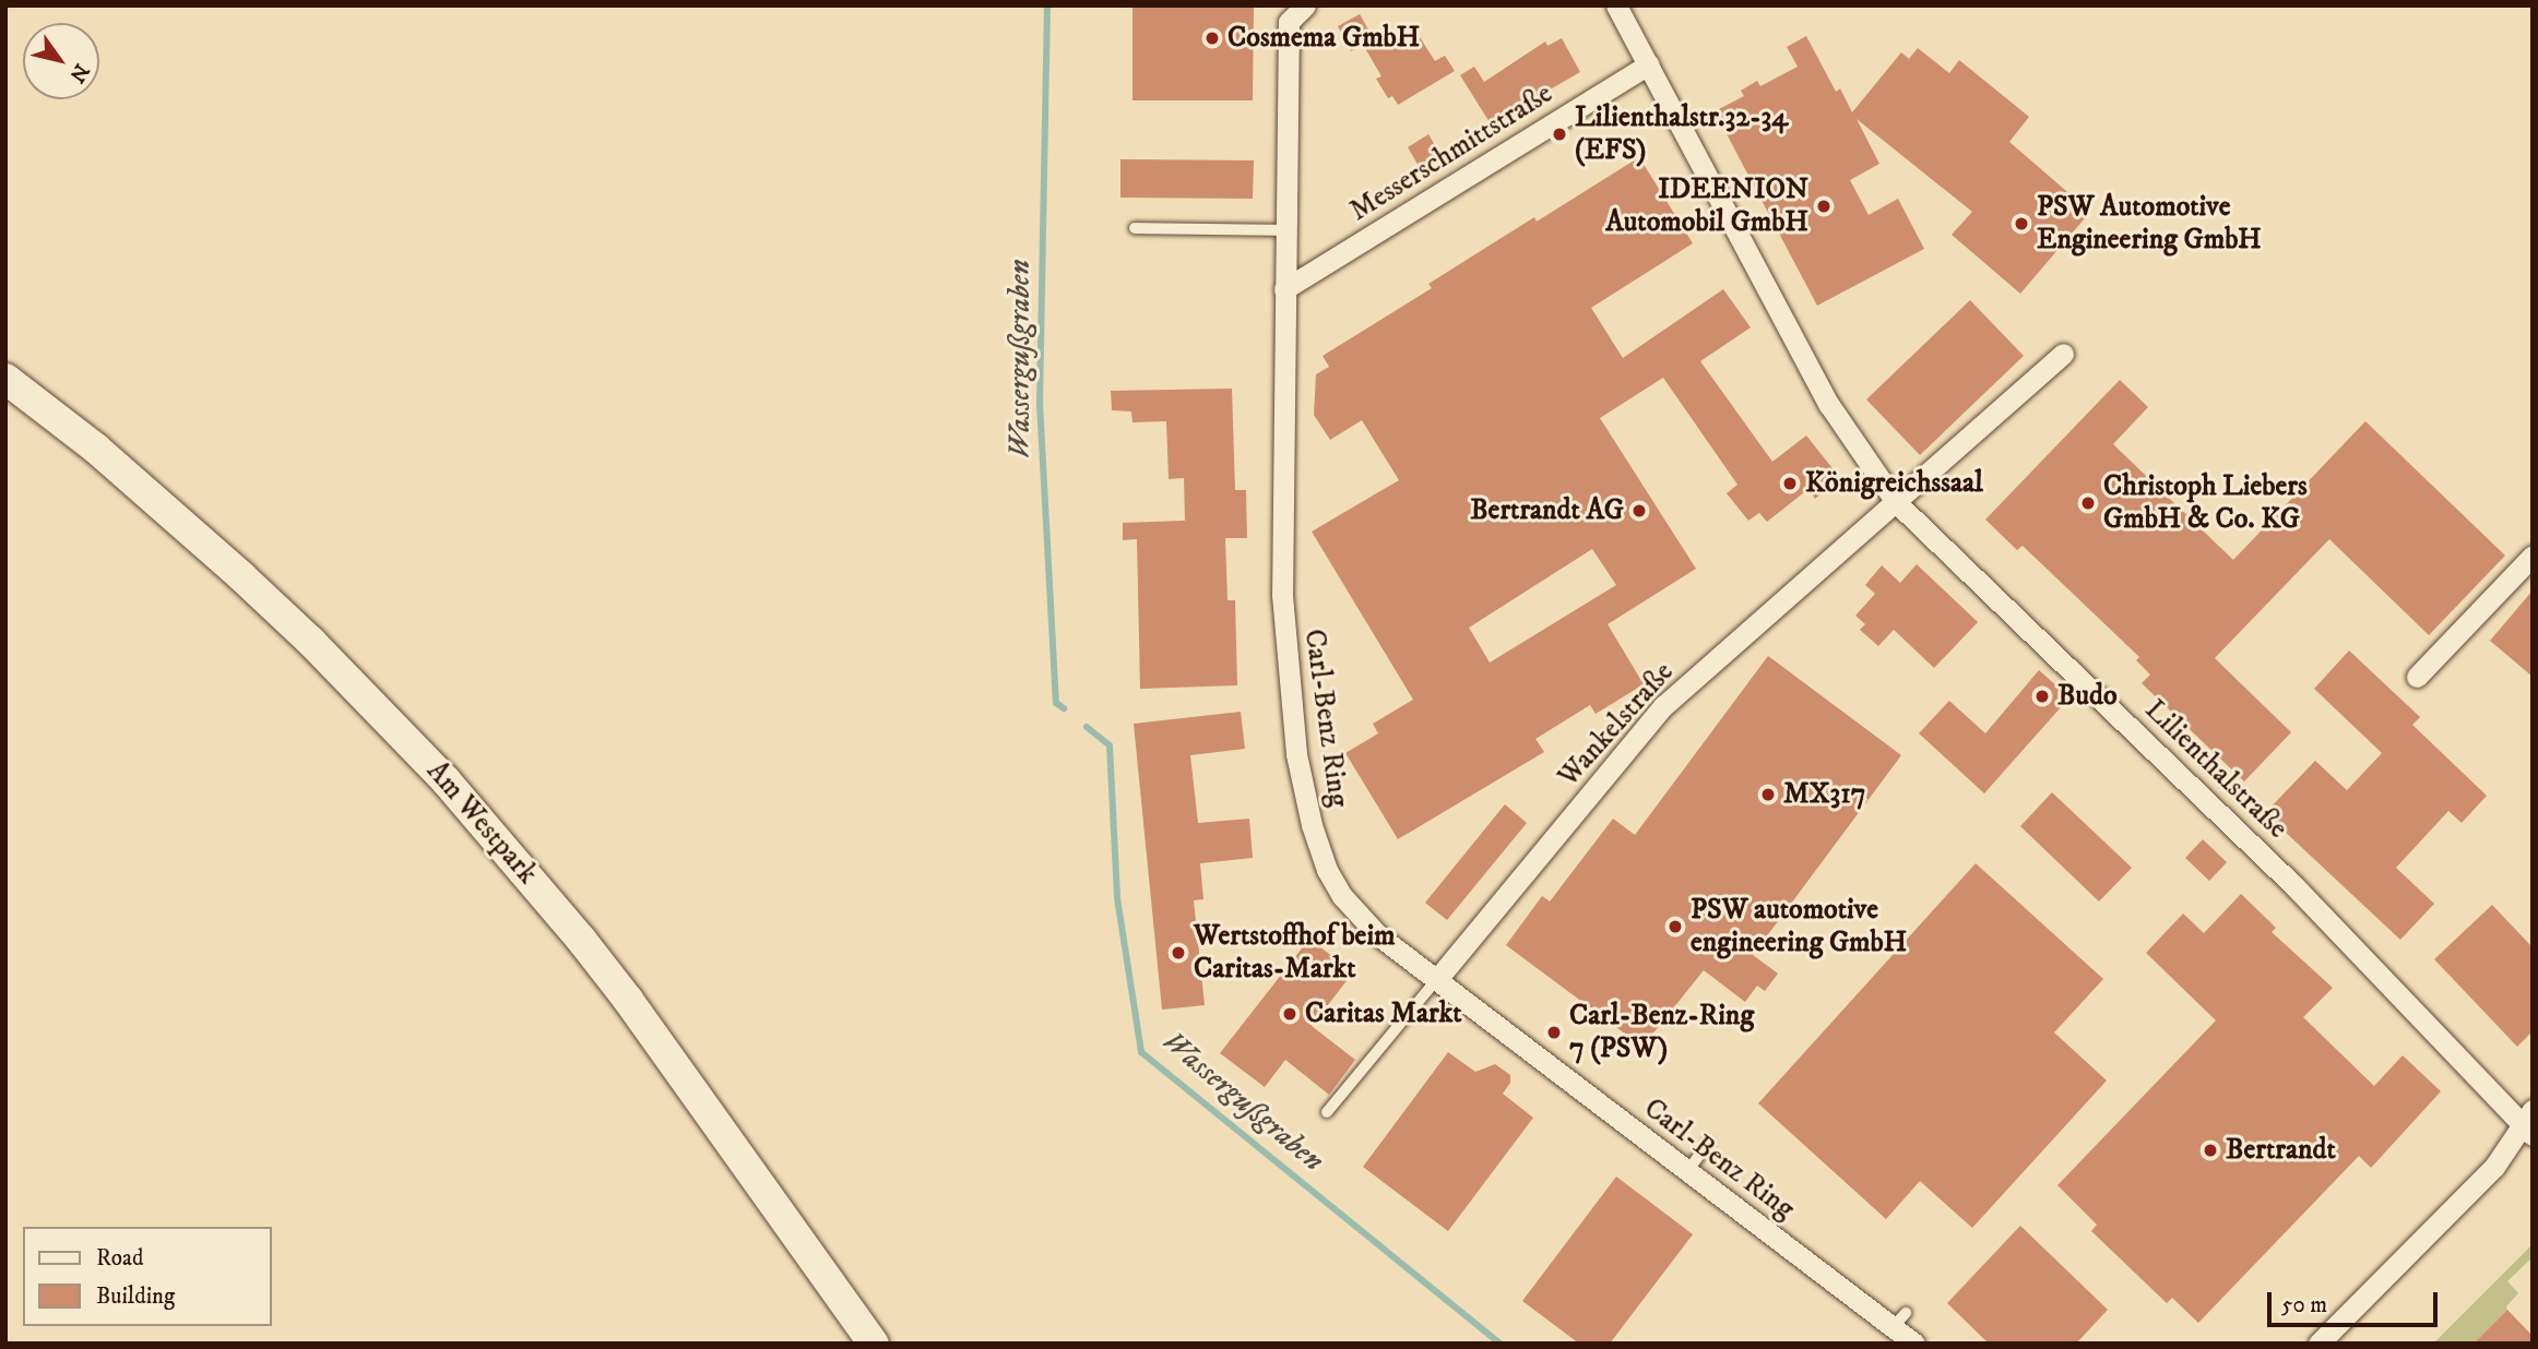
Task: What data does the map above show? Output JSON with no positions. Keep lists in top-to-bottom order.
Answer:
{
  "streets": {
    "main road": ["Am Westpark"],
    "street": [
      "Messerschmittstraße",
      "Carl-Benz Ring",
      "Wankelstraße",
      "Lilienthalstraße"
    ]
  },
  "crossings": [
    ["Messerschmittstraße", "Carl-Benz Ring"],
    ["Messerschmittstraße", "Lilienthalstraße"],
    ["Carl-Benz Ring", "Wankelstraße"],
    ["Wankelstraße", "Lilienthalstraße"]
  ],
  "water": ["Wassergußgraben"],
  "places": [
    "Cosmema GmbH",
    "Lilienthalstr.32-34 (EFS)",
    "IDEENION Automobil GmbH",
    "PSW Automotive Engineering GmbH",
    "Königreichssaal",
    "Christoph Liebers GmbH & Co. KG",
    "Bertrandt AG",
    "Budo",
    "MX317",
    "PSW automotive engineering GmbH",
    "Wertstoffhof beim Caritas-Markt",
    "Caritas Markt",
    "Carl-Benz-Ring 7 (PSW)",
    "Bertrandt"
  ],
  "legend": ["Road", "Building"],
  "scale_bar": "50 m",
  "north": "bottom right"
}
